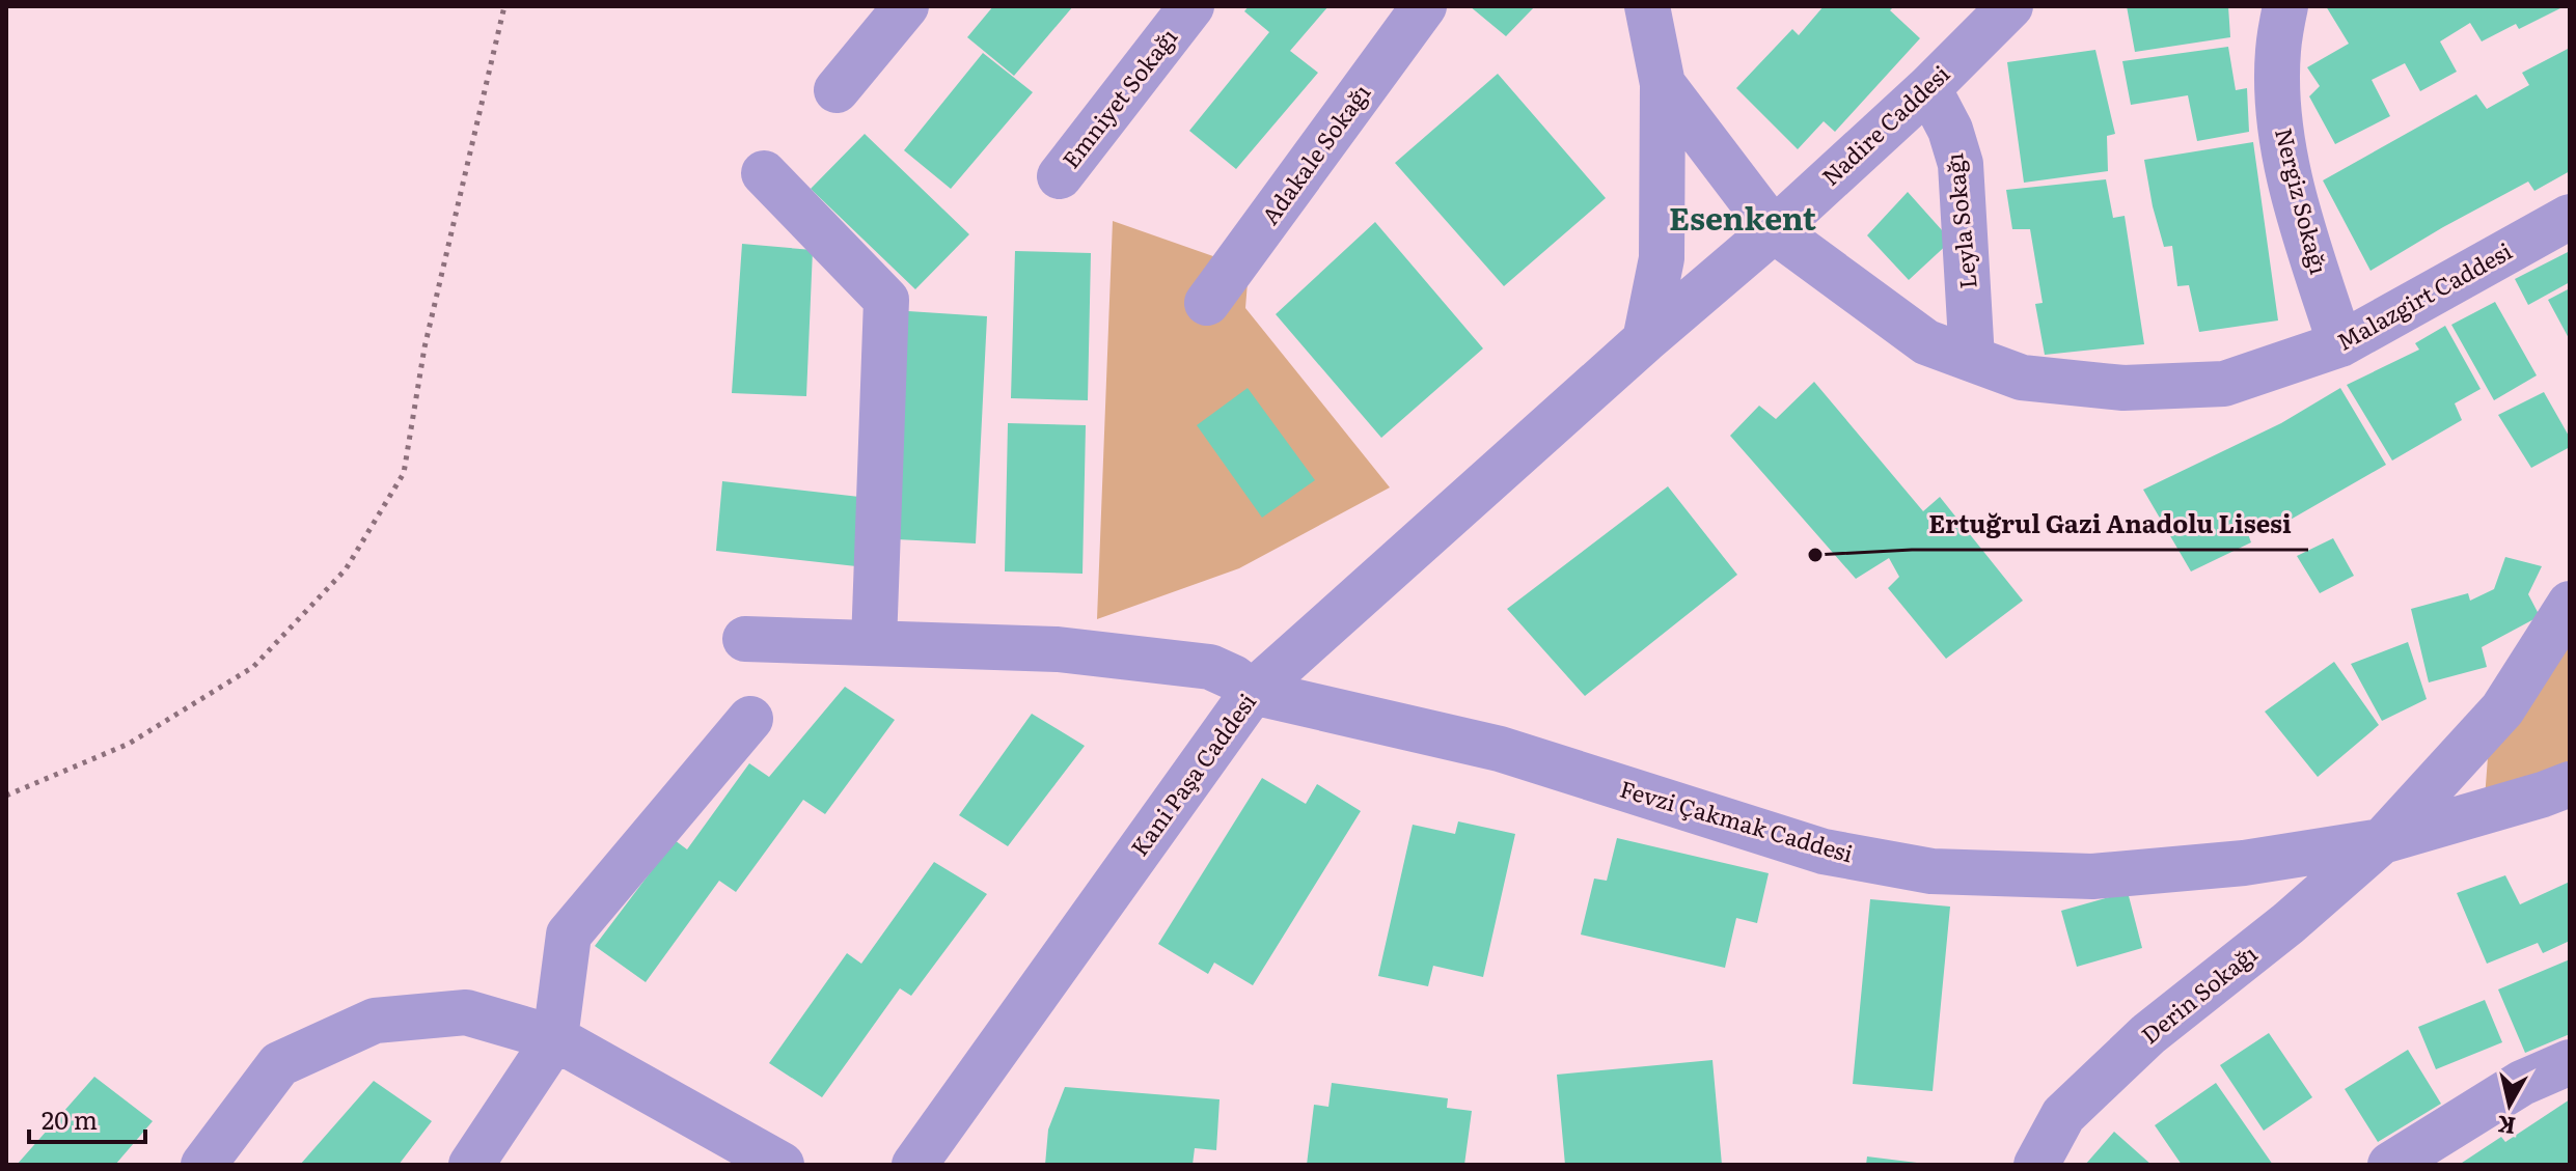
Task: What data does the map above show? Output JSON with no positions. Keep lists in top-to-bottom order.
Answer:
{
  "streets": {
    "street": [
      "Emniyet Sokağı",
      "Nadire Caddesi",
      "Adakale Sokağı",
      "Nergiz Sokağı",
      "Leyla Sokağı",
      "Malazgirt Caddesi",
      "Kani Paşa Caddesi",
      "Fevzi Çakmak Caddesi",
      "Derin Sokağı"
    ]
  },
  "crossings": [
    ["Nadire Caddesi", "Leyla Sokağı"],
    ["Nadire Caddesi", "Malazgirt Caddesi"],
    ["Nadire Caddesi", "Kani Paşa Caddesi"],
    ["Nergiz Sokağı", "Malazgirt Caddesi"],
    ["Leyla Sokağı", "Malazgirt Caddesi"],
    ["Kani Paşa Caddesi", "Fevzi Çakmak Caddesi"],
    ["Fevzi Çakmak Caddesi", "Derin Sokağı"]
  ],
  "districts": ["Esenkent"],
  "places": ["Ertuğrul Gazi Anadolu Lisesi"],
  "scale_bar": "20 m",
  "north": "bottom"
}
